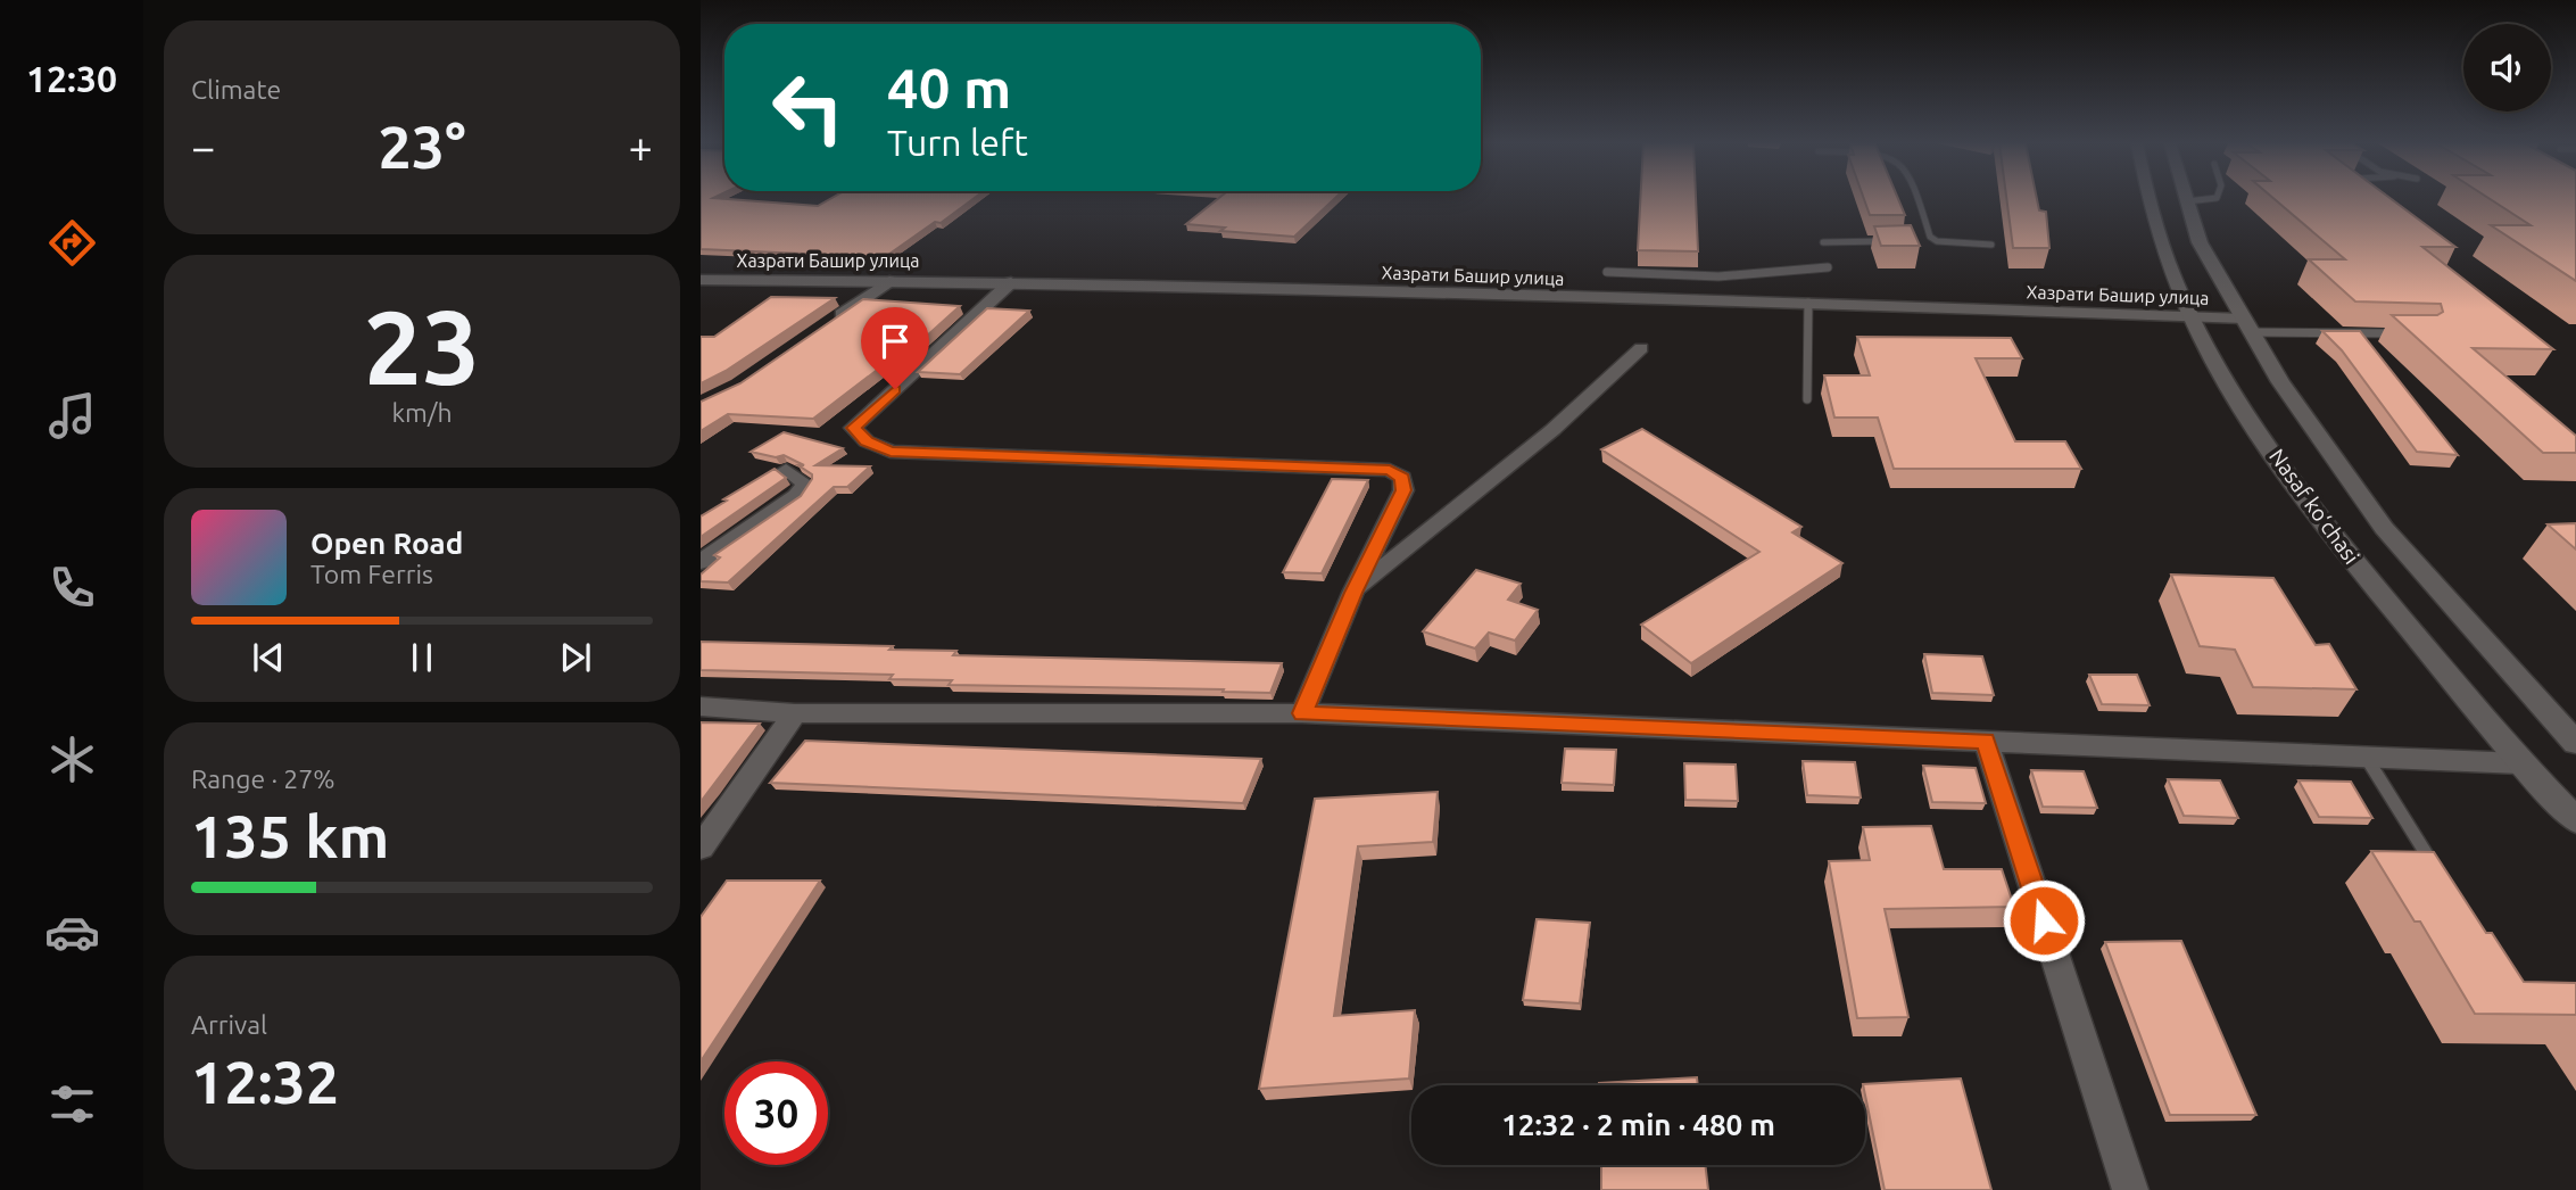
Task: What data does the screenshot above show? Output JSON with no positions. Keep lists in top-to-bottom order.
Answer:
{
  "streets": {
    "main road": ["Хазрати Башир улица", "Nasaf ko‘chasi"]
  },
  "crossings": [
    ["Хазрати Башир улица", "Nasaf ko‘chasi"]
  ],
  "page": {
    "tabs": "12:30",
    "tile": [
      "Climate",
      ["23", "km/h"],
      ["Range · 27%", "135 km"],
      ["Arrival", "12:32"]
    ],
    "turn": ["40 m", "Turn left"],
    "heat": ["−", "23°", "+"],
    "song": ["Open Road", "Tom Ferris"],
    "limit": "30",
    "trip": "12:32 · 2 min · 480 m"
  }
}
